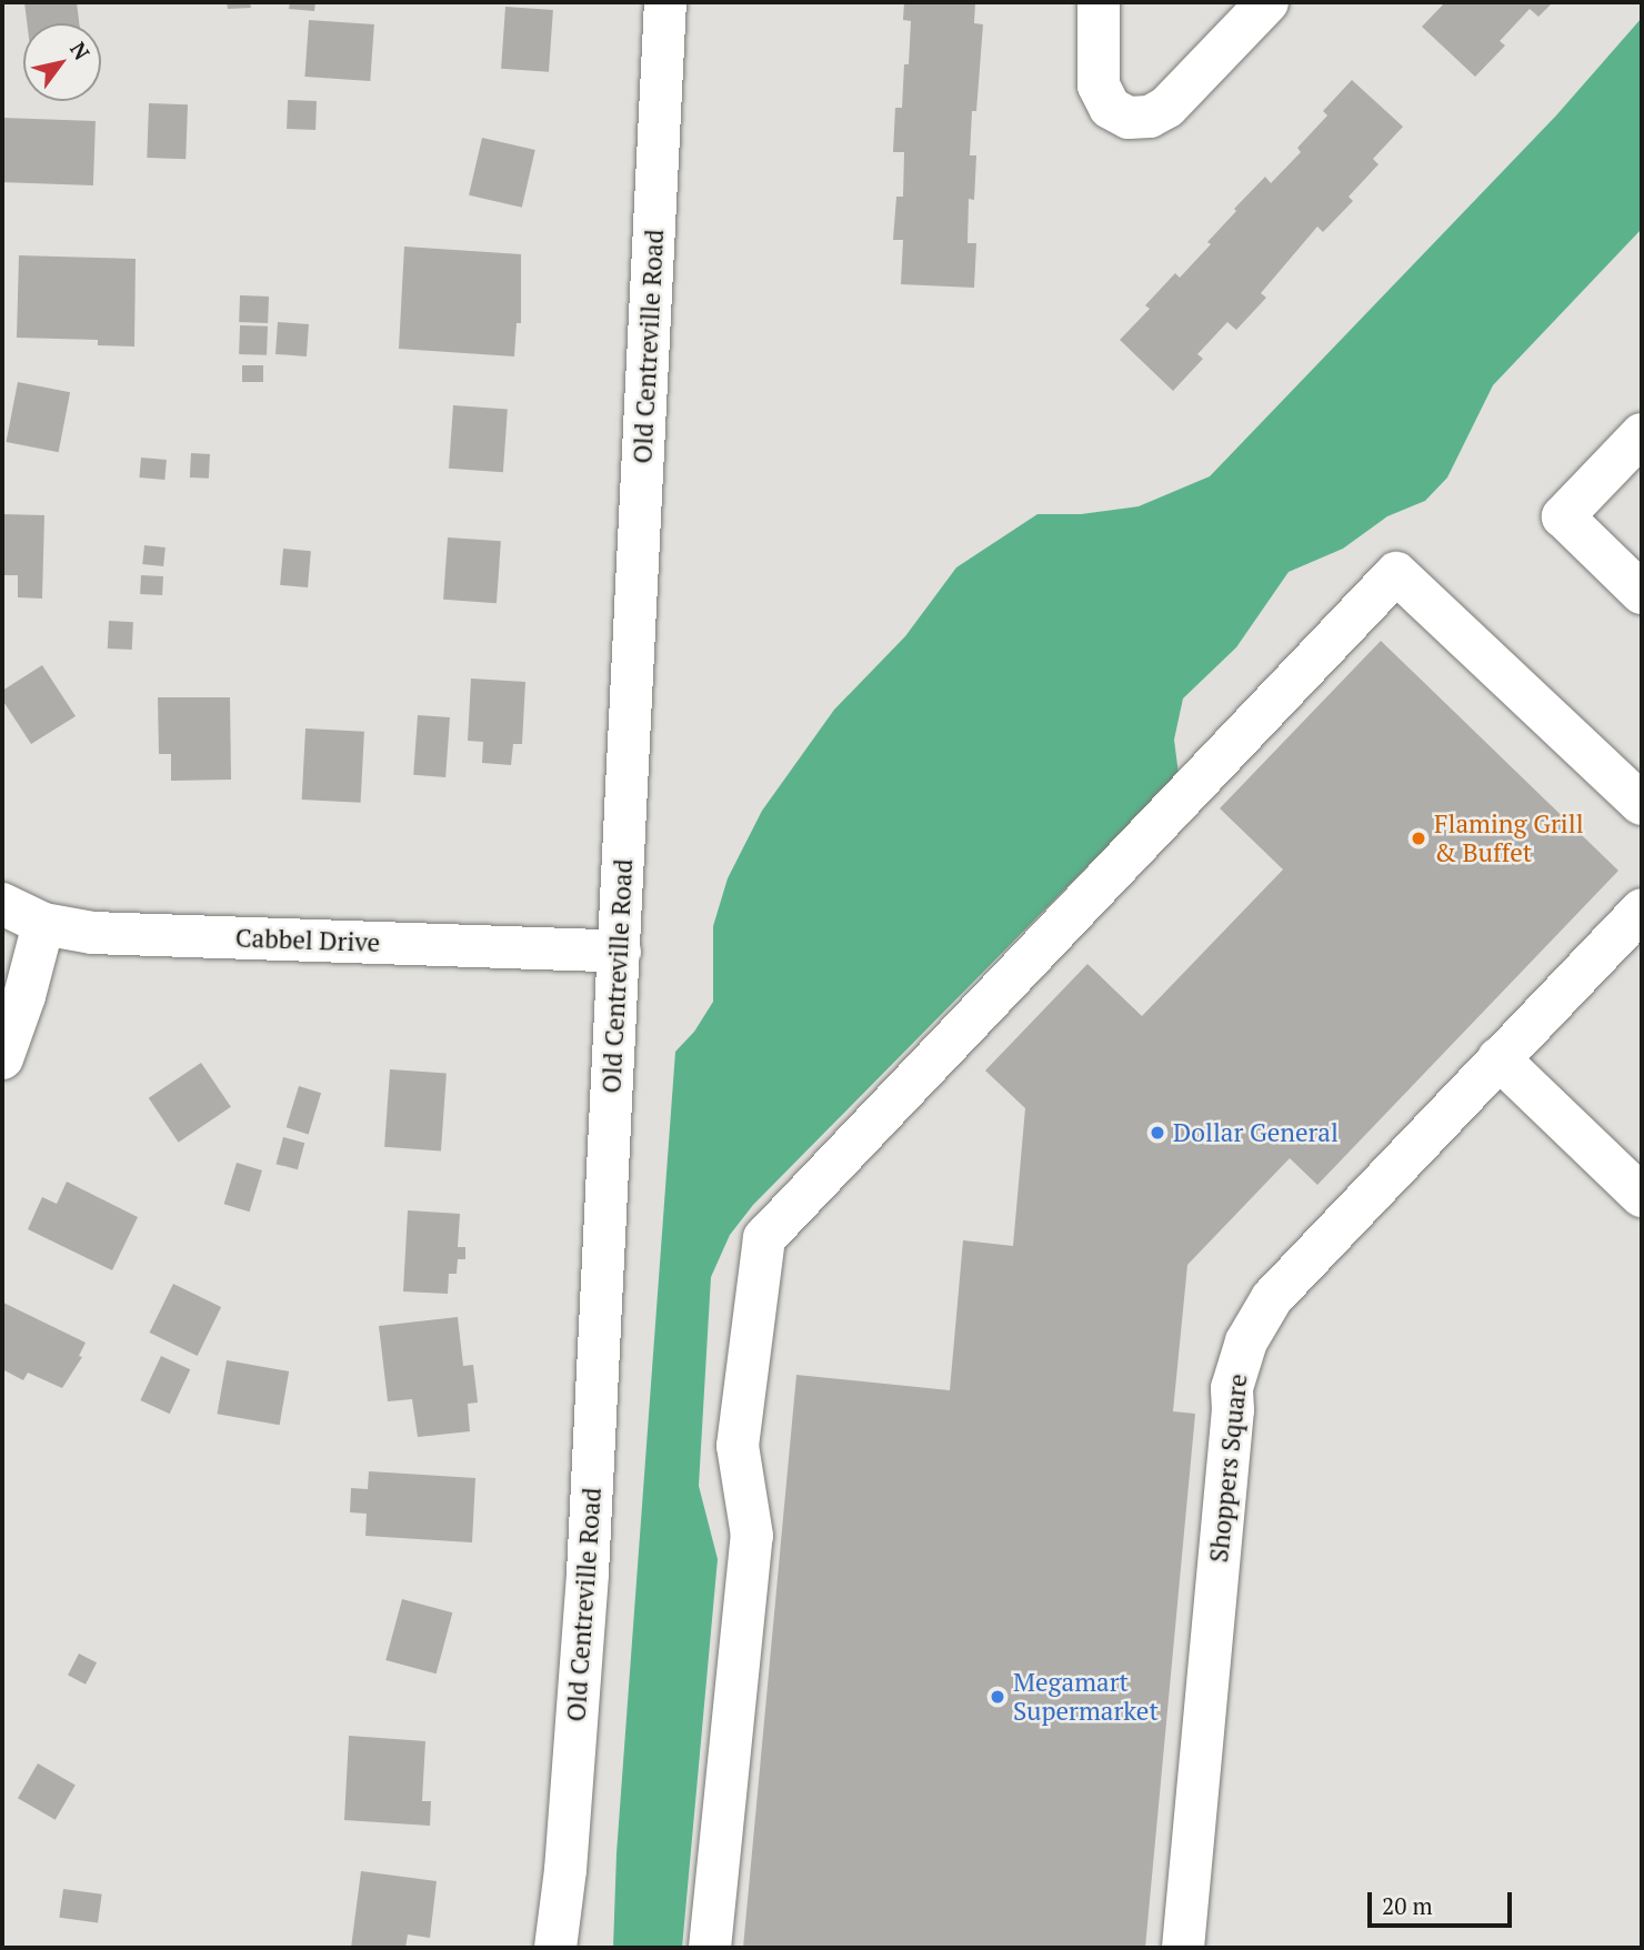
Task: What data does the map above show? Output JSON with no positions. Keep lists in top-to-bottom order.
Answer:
{
  "streets": {
    "street": ["Old Centreville Road", "Cabbel Drive", "Shoppers Square"]
  },
  "crossings": [
    ["Old Centreville Road", "Cabbel Drive"]
  ],
  "places": ["Flaming Grill & Buffet", "Dollar General", "Megamart Supermarket"],
  "scale_bar": "20 m",
  "north": "top right"
}
